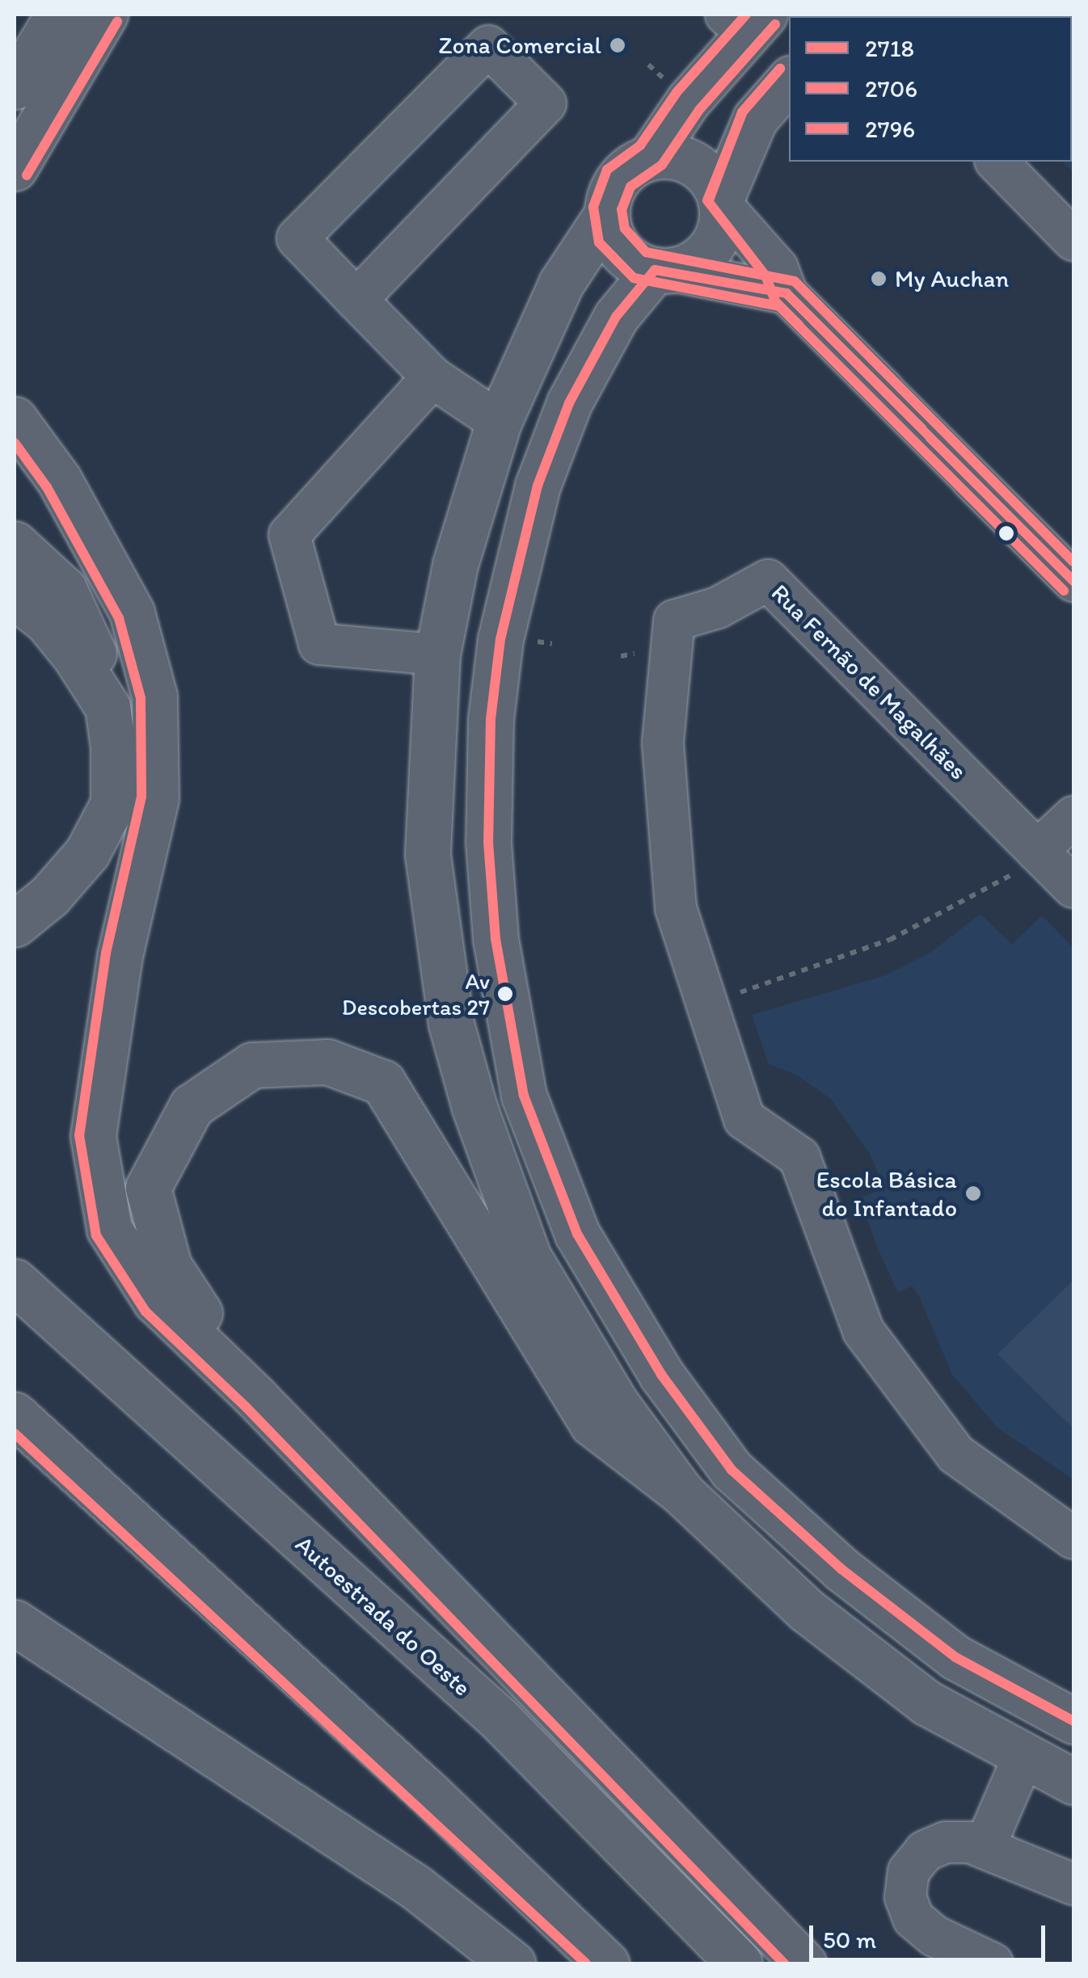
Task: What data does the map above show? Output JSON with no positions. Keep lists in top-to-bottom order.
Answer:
{
  "streets": {
    "main road": ["Autoestrada do Oeste"],
    "street": ["Rua Fernão de Magalhães"]
  },
  "places": [
    "Zona Comercial",
    "My Auchan",
    "Av Descobertas 27",
    "Escola Básica do Infantado"
  ],
  "lines": ["transit line 2706", "transit line 2796", "transit line 2718"],
  "legend": ["2718", "2706", "2796"],
  "scale_bar": "50 m"
}
